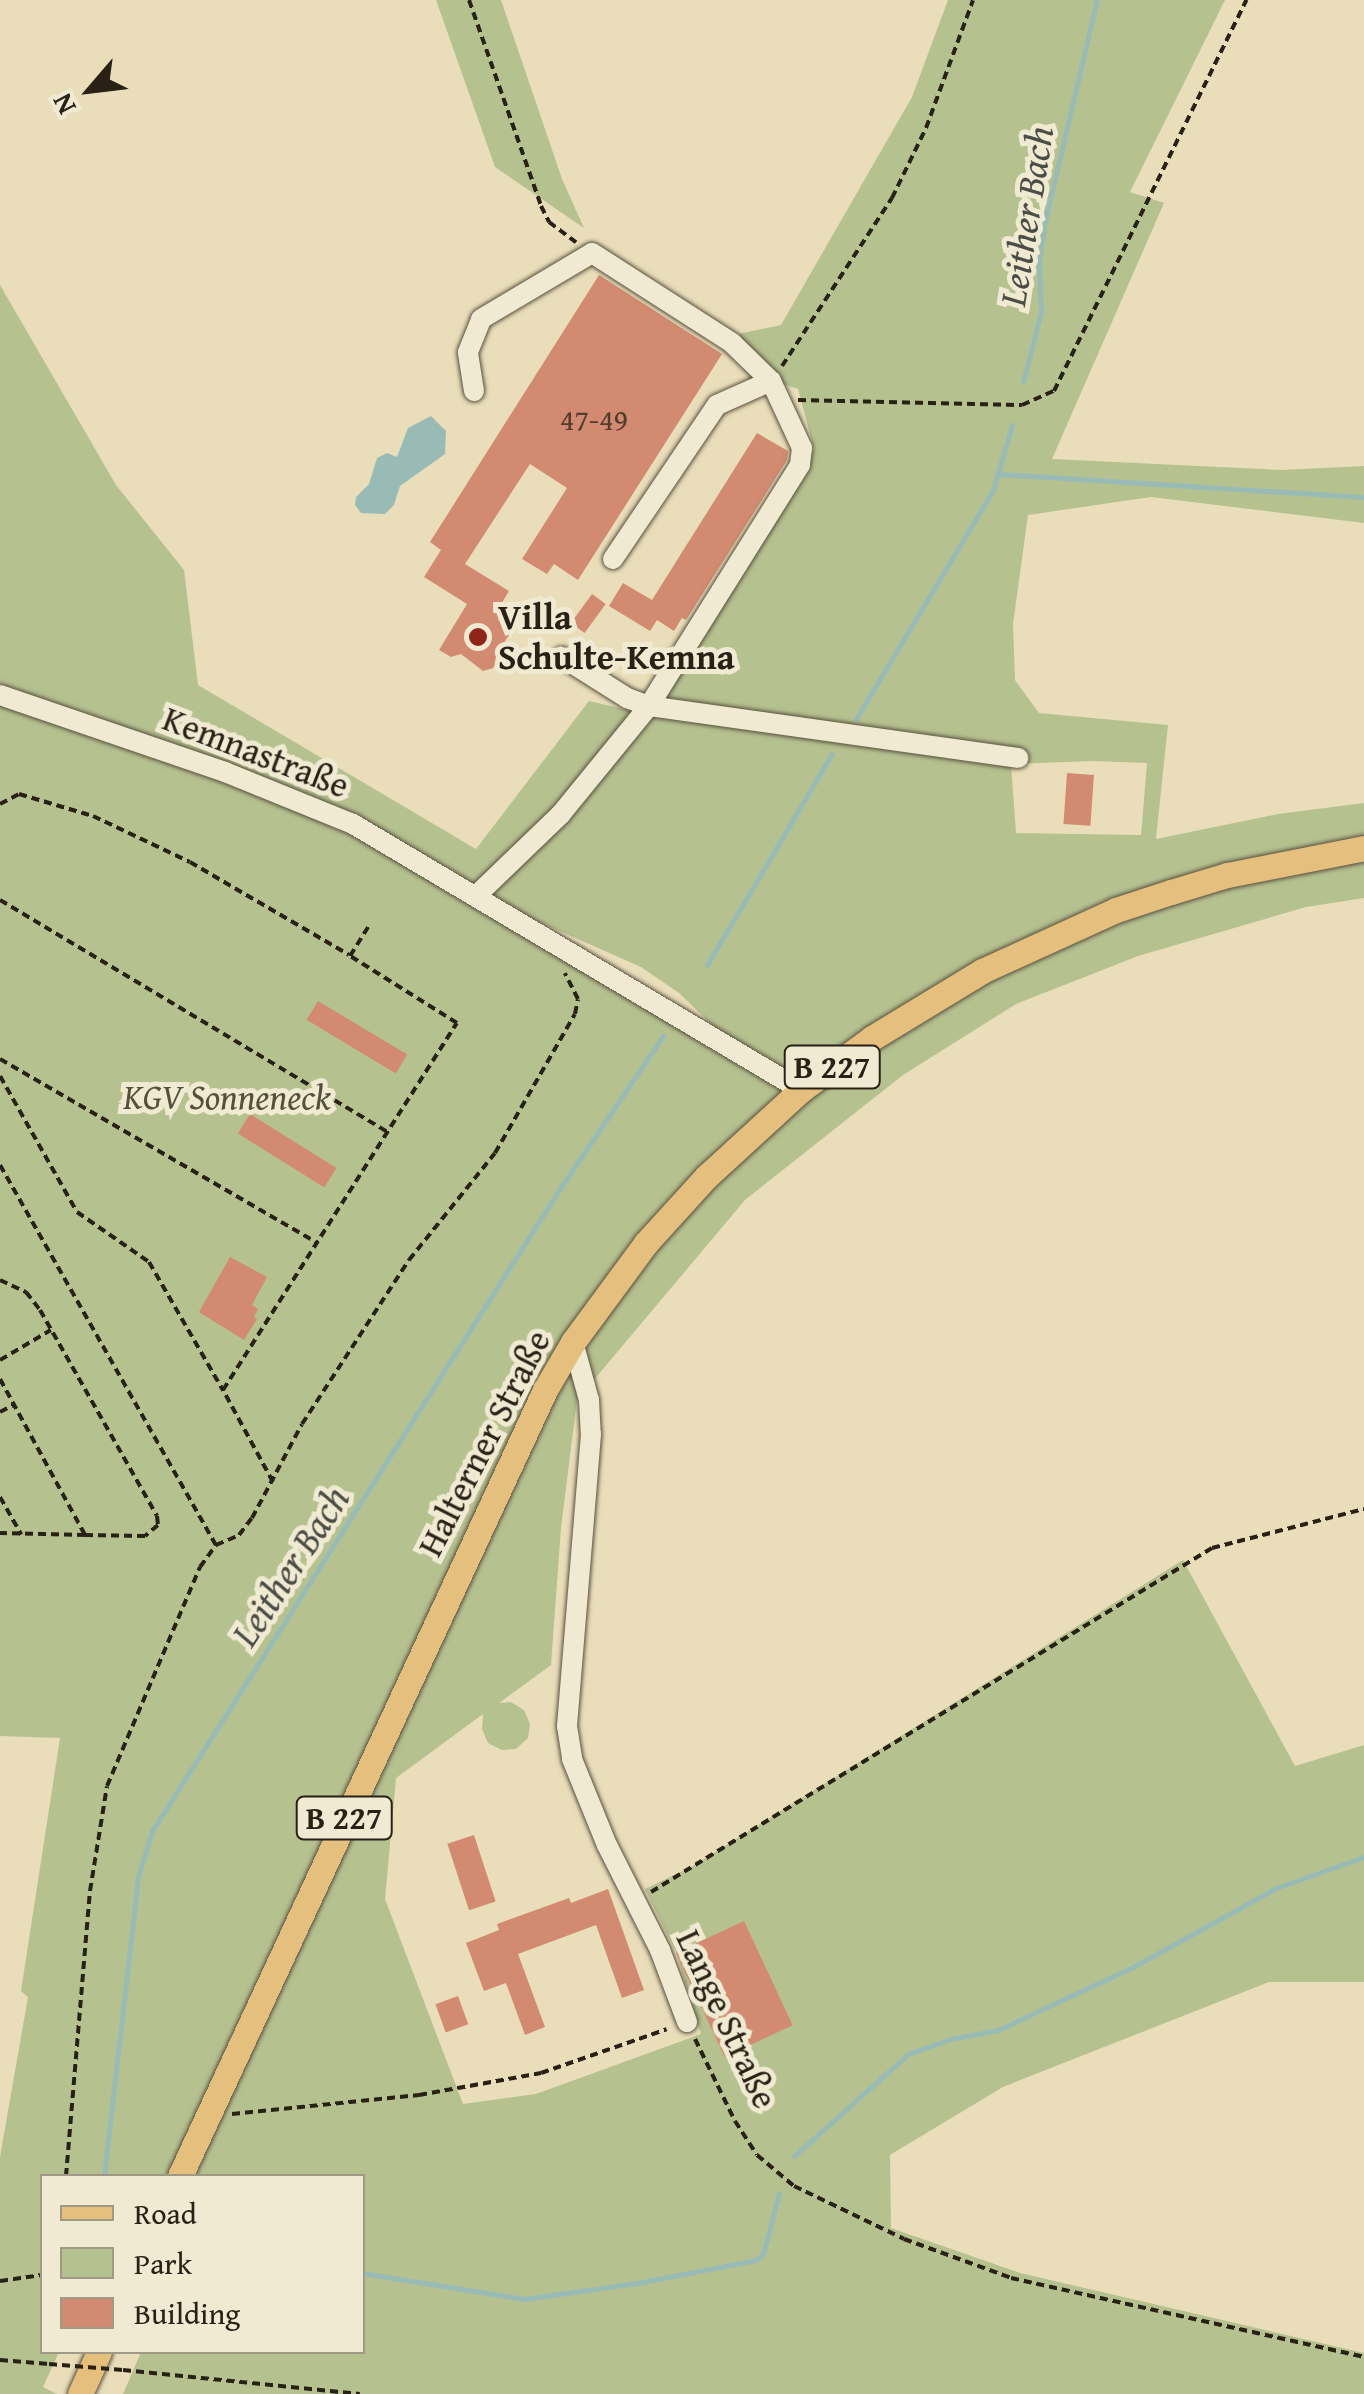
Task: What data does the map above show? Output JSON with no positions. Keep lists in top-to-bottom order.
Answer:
{
  "streets": {
    "main road": ["B 227", "Halterner Straße"],
    "street": ["Kemnastraße", "Lange Straße"]
  },
  "crossings": [
    ["Kemnastraße", "Halterner Straße"],
    ["Halterner Straße", "Lange Straße"]
  ],
  "water": ["Leither Bach"],
  "parks": ["KGV Sonneneck"],
  "places": ["Villa Schulte-Kemna"],
  "house_numbers": ["47-49"],
  "legend": ["Road", "Park", "Building"],
  "north": "bottom left"
}
